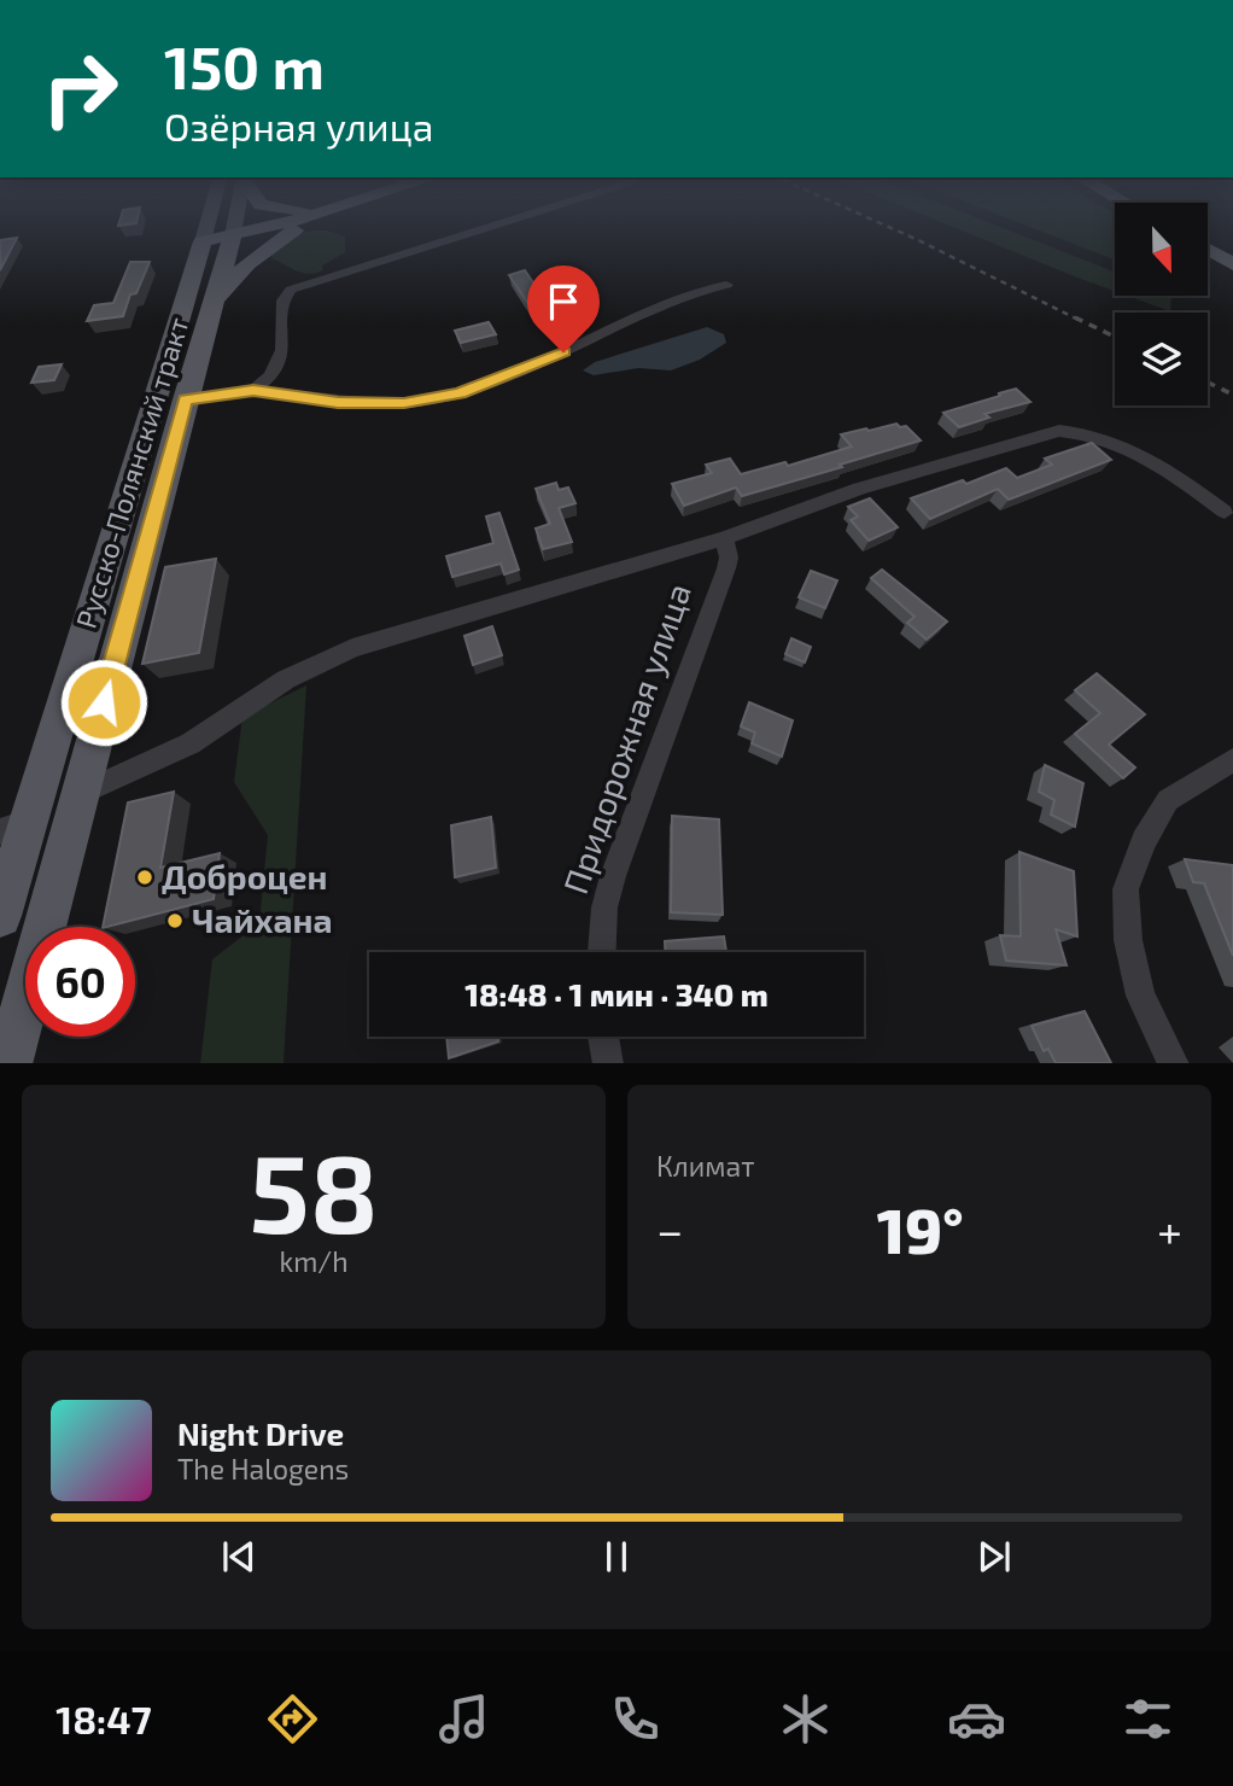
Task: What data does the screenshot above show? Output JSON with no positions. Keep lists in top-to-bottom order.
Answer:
{
  "streets": {
    "main road": ["Русско-Полянский тракт"],
    "street": ["Придорожная улица"]
  },
  "places": ["Доброцен", "Чайхана"],
  "north": "bottom",
  "page": {
    "turn": ["150 m", "Озёрная улица"],
    "limit": "60",
    "trip": "18:48 · 1 мин · 340 m",
    "tile": [
      ["58", "km/h"],
      "Климат"
    ],
    "heat": ["−", "19°", "+"],
    "song": ["Night Drive", "The Halogens"],
    "tabs": "18:47"
  }
}
